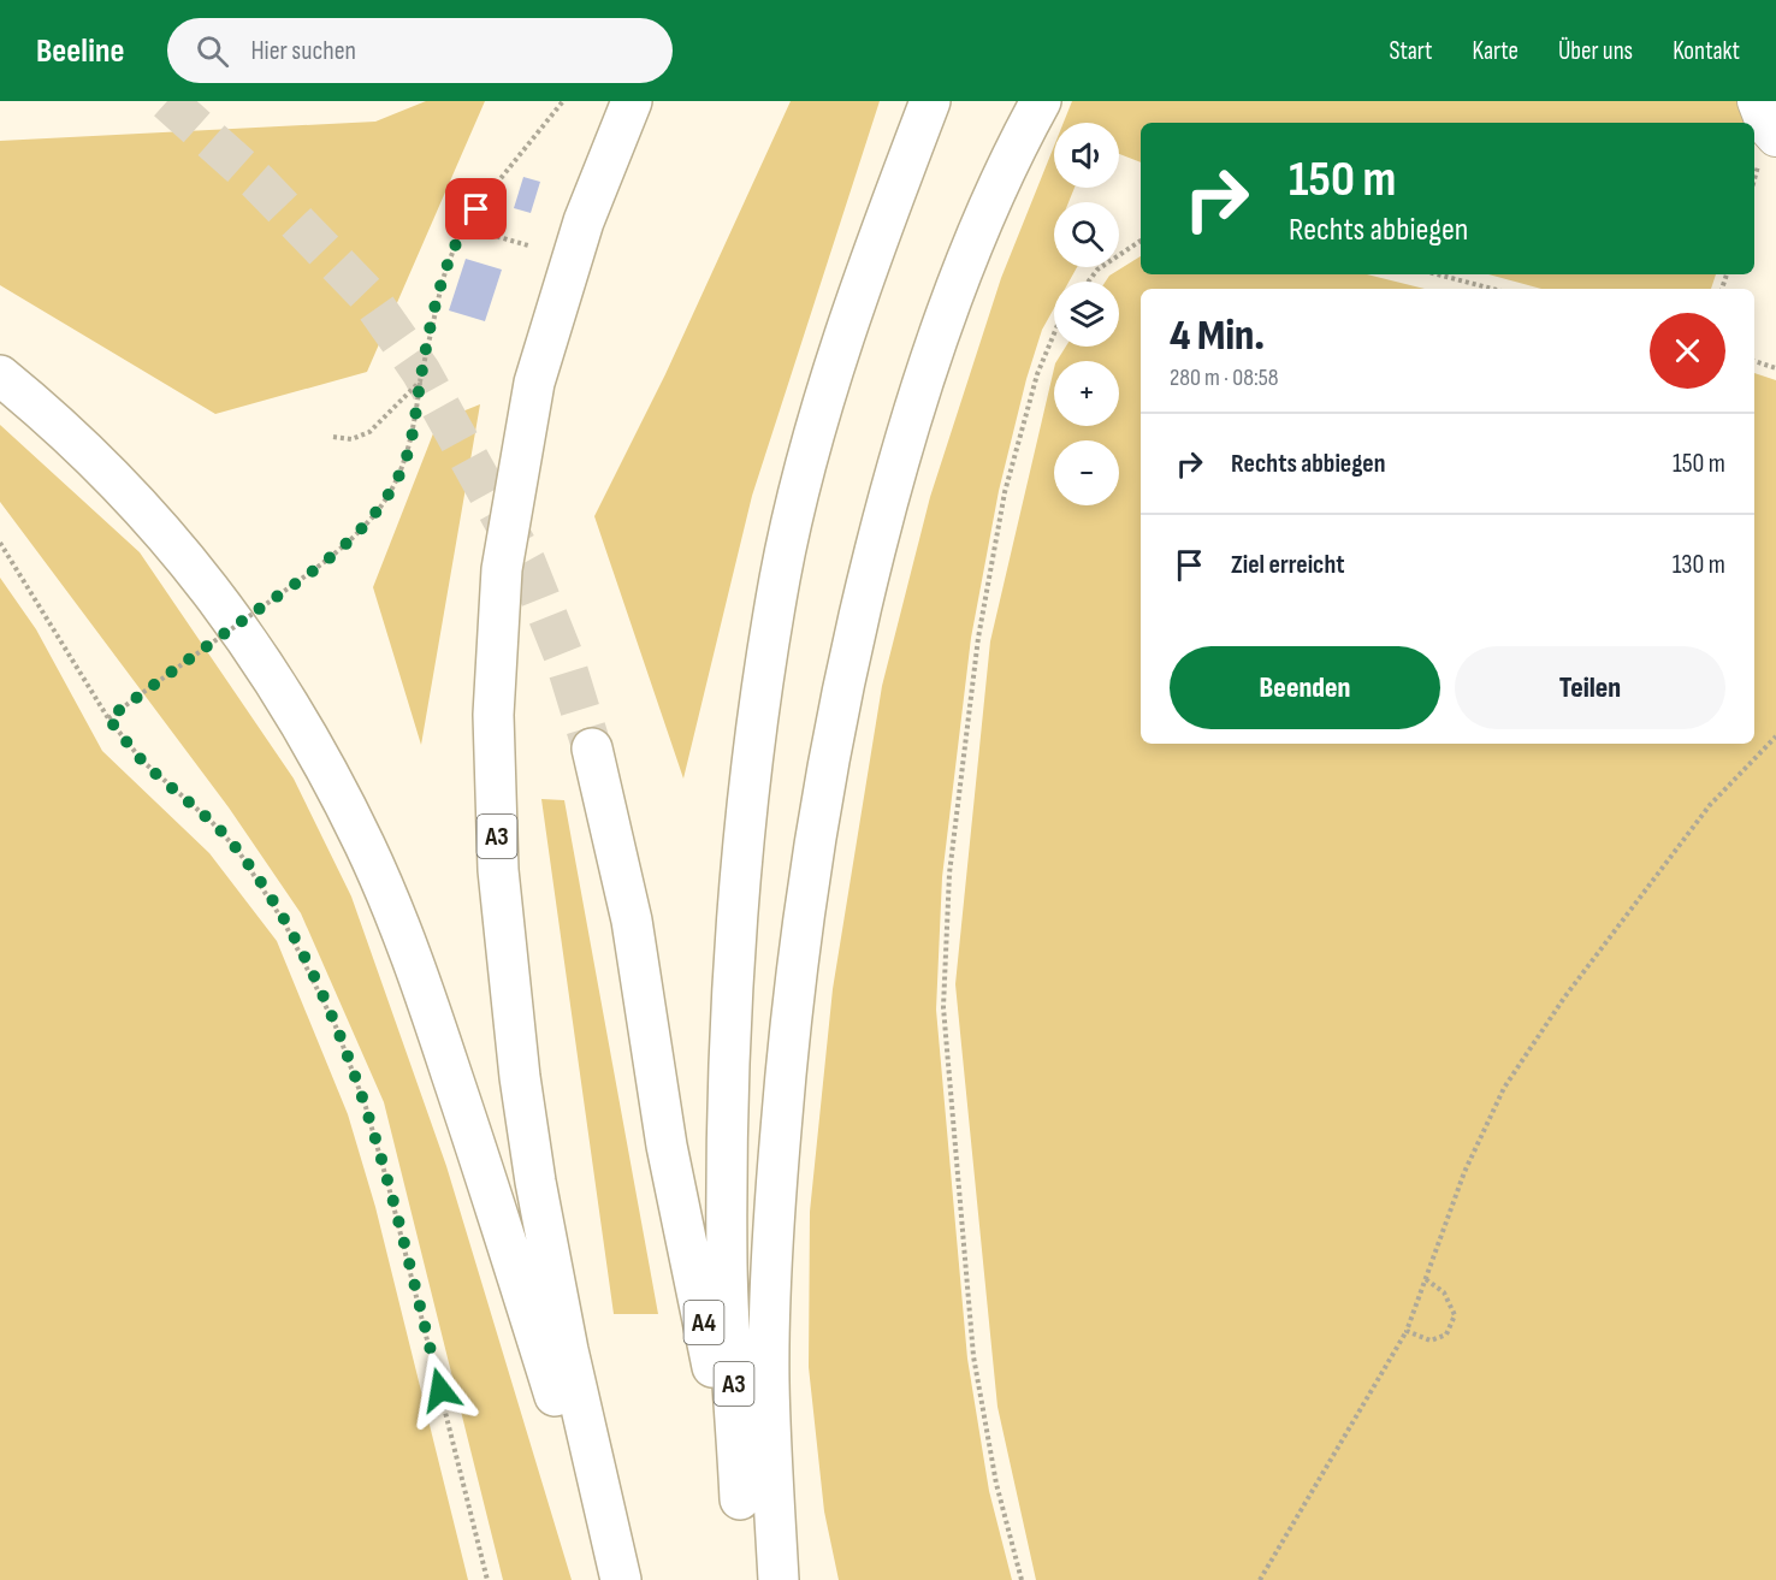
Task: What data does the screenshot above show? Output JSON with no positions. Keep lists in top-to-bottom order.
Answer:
{
  "streets": {
    "highway": ["A3", "A4"]
  },
  "crossings": [
    ["A3", "A4"]
  ],
  "page": {
    "header": "Beeline",
    "search": "Hier suchen",
    "nav": [
      "Start",
      "Karte",
      "Über uns",
      "Kontakt"
    ],
    "map_buttons": ["+", "−"],
    "turn": ["150 m", "Rechts abbiegen"],
    "heading": ["4 Min.", "280 m · 08:58"],
    "list": [
      {
        "name": "Rechts abbiegen",
        "value": "150 m"
      },
      {
        "name": "Ziel erreicht",
        "value": "130 m"
      }
    ],
    "buttons": ["Beenden", "Teilen"]
  }
}
